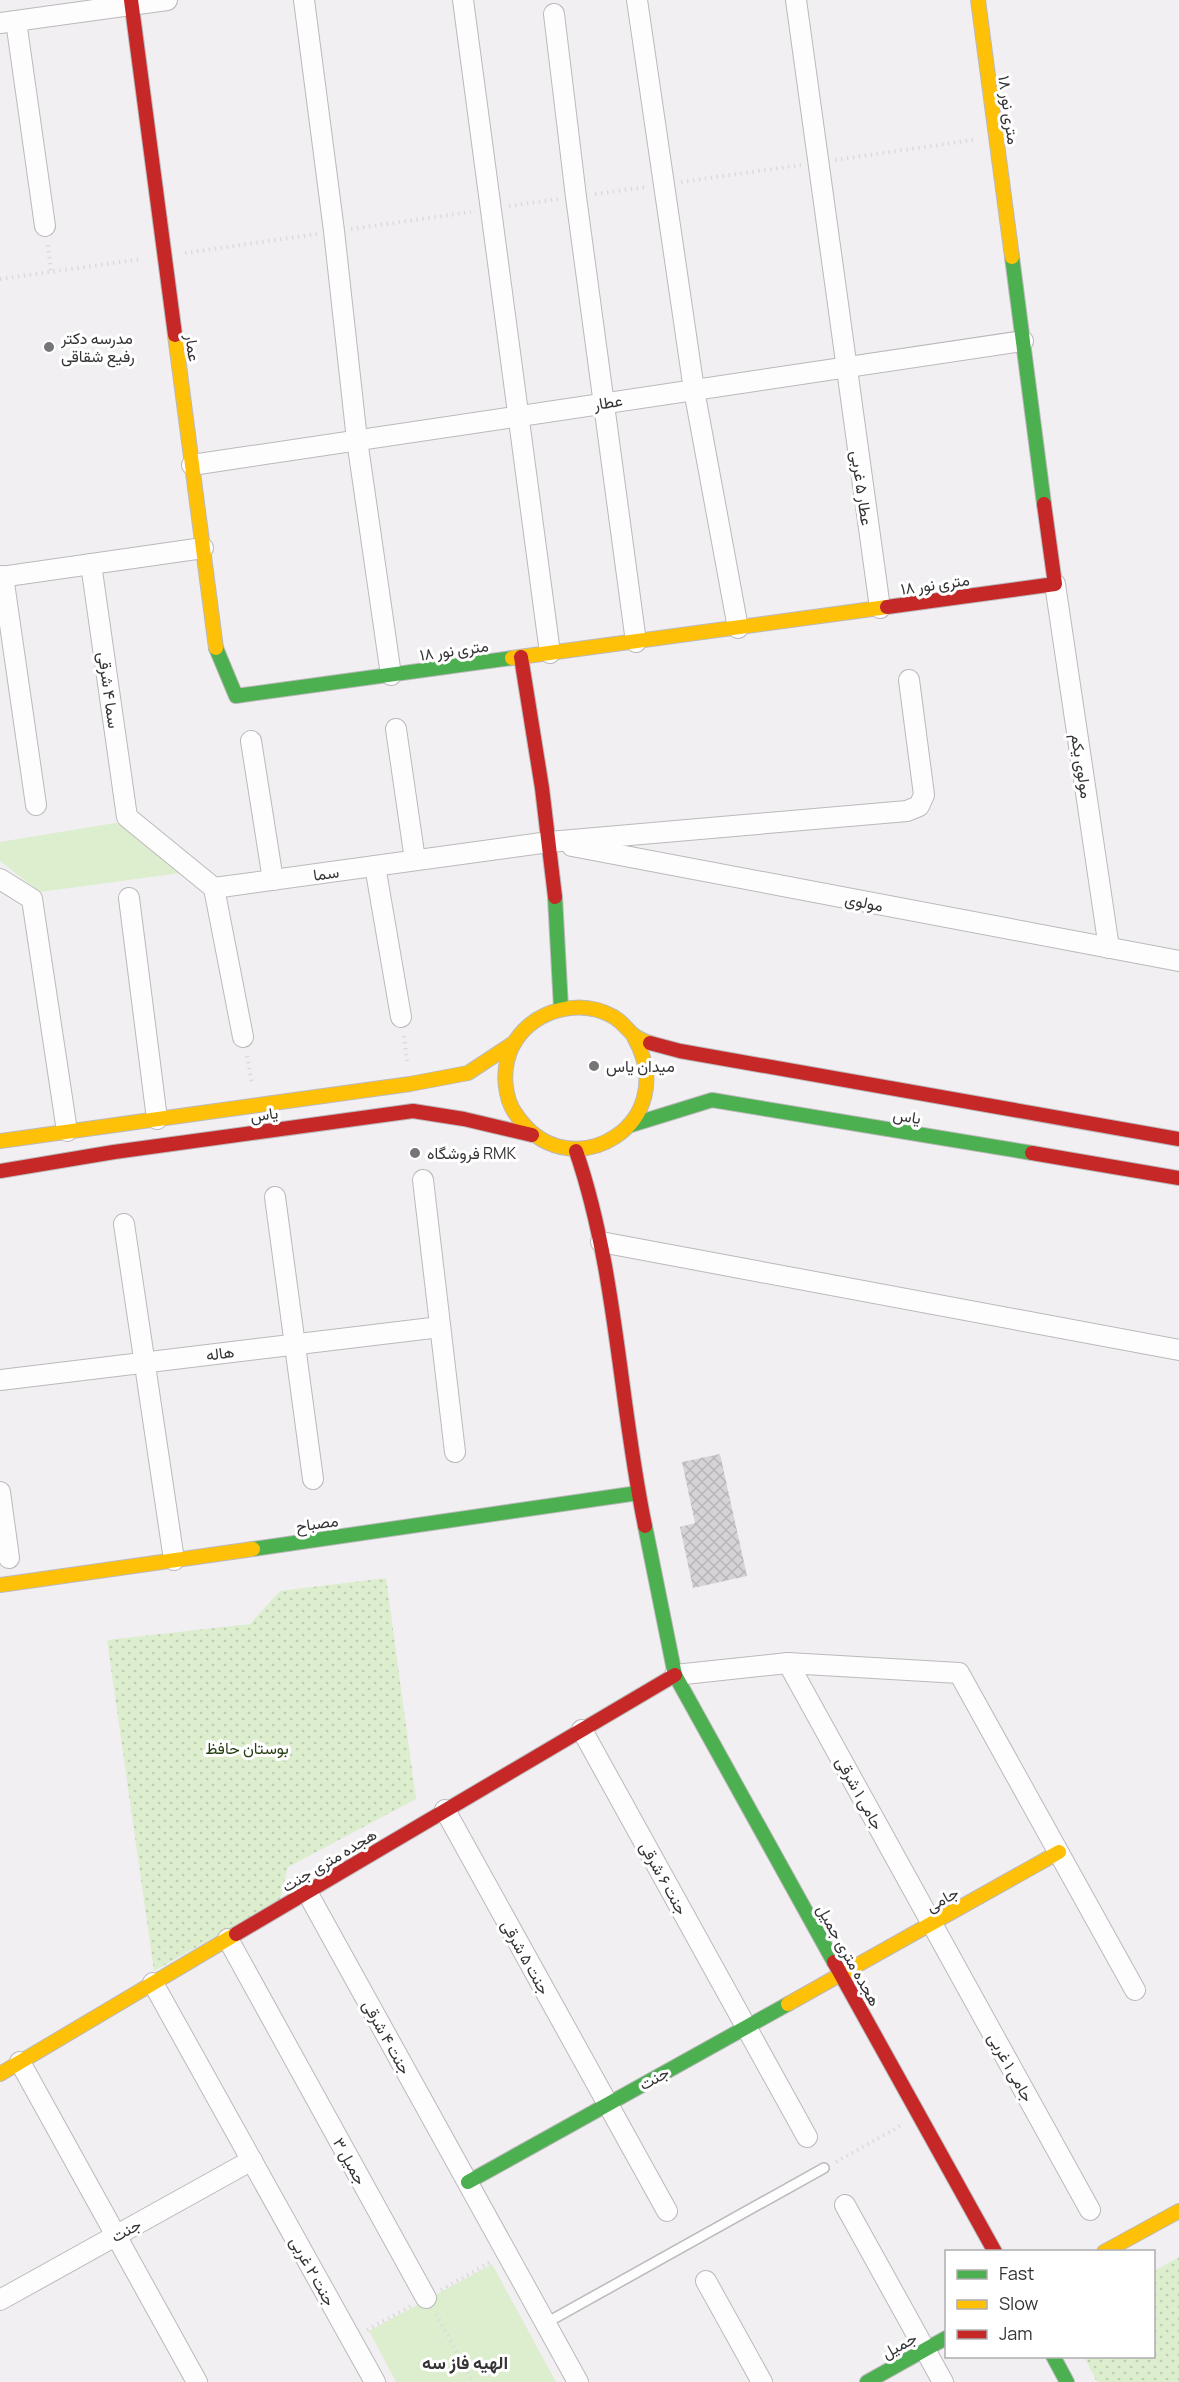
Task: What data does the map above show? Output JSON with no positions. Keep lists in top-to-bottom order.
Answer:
{
  "streets": {
    "street": [
      "۱۸ متری نور",
      "عمار",
      "عطار",
      "عطار ۵ غربی",
      "سما ۴ شرقی",
      "مولوی یکم",
      "سما",
      "مولوی",
      "یاس",
      "هاله",
      "مصباح",
      "جامی ۱ شرقی",
      "هجده متری جنت",
      "جنت ۶ شرقی",
      "جامی",
      "هجده متری جمیل",
      "جنت ۵ شرقی",
      "جنت ۴ شرقی",
      "جامی ۱ غربی",
      "جنت",
      "جمیل ۳",
      "جنت ۲ غربی",
      "جمیل"
    ]
  },
  "crossings": [
    ["۱۸ متری نور", "عمار"],
    ["۱۸ متری نور", "عطار"],
    ["۱۸ متری نور", "عطار ۵ غربی"],
    ["۱۸ متری نور", "مولوی یکم"],
    ["عمار", "عطار"],
    ["عطار", "عطار ۵ غربی"],
    ["سما ۴ شرقی", "سما"],
    ["مولوی یکم", "مولوی"],
    ["سما", "مولوی"],
    ["جامی ۱ شرقی", "جامی"],
    ["جامی ۱ شرقی", "جامی ۱ غربی"],
    ["هجده متری جنت", "جنت ۶ شرقی"],
    ["هجده متری جنت", "هجده متری جمیل"],
    ["هجده متری جنت", "جنت ۵ شرقی"],
    ["هجده متری جنت", "جنت ۴ شرقی"],
    ["هجده متری جنت", "جمیل ۳"],
    ["هجده متری جنت", "جنت ۲ غربی"],
    ["جنت ۶ شرقی", "جنت"],
    ["جامی", "هجده متری جمیل"],
    ["جامی", "جامی ۱ غربی"],
    ["جامی", "جنت"],
    ["هجده متری جمیل", "جنت"],
    ["جنت ۵ شرقی", "جنت"],
    ["جنت ۴ شرقی", "جنت"],
    ["جنت", "جنت ۲ غربی"]
  ],
  "districts": ["الهیه فاز سه"],
  "parks": ["بوستان حافظ"],
  "places": ["مدرسه دکتر رفیع شقاقی", "میدان یاس", "فروشگاه RMK"],
  "legend": ["Fast", "Slow", "Jam"]
}
